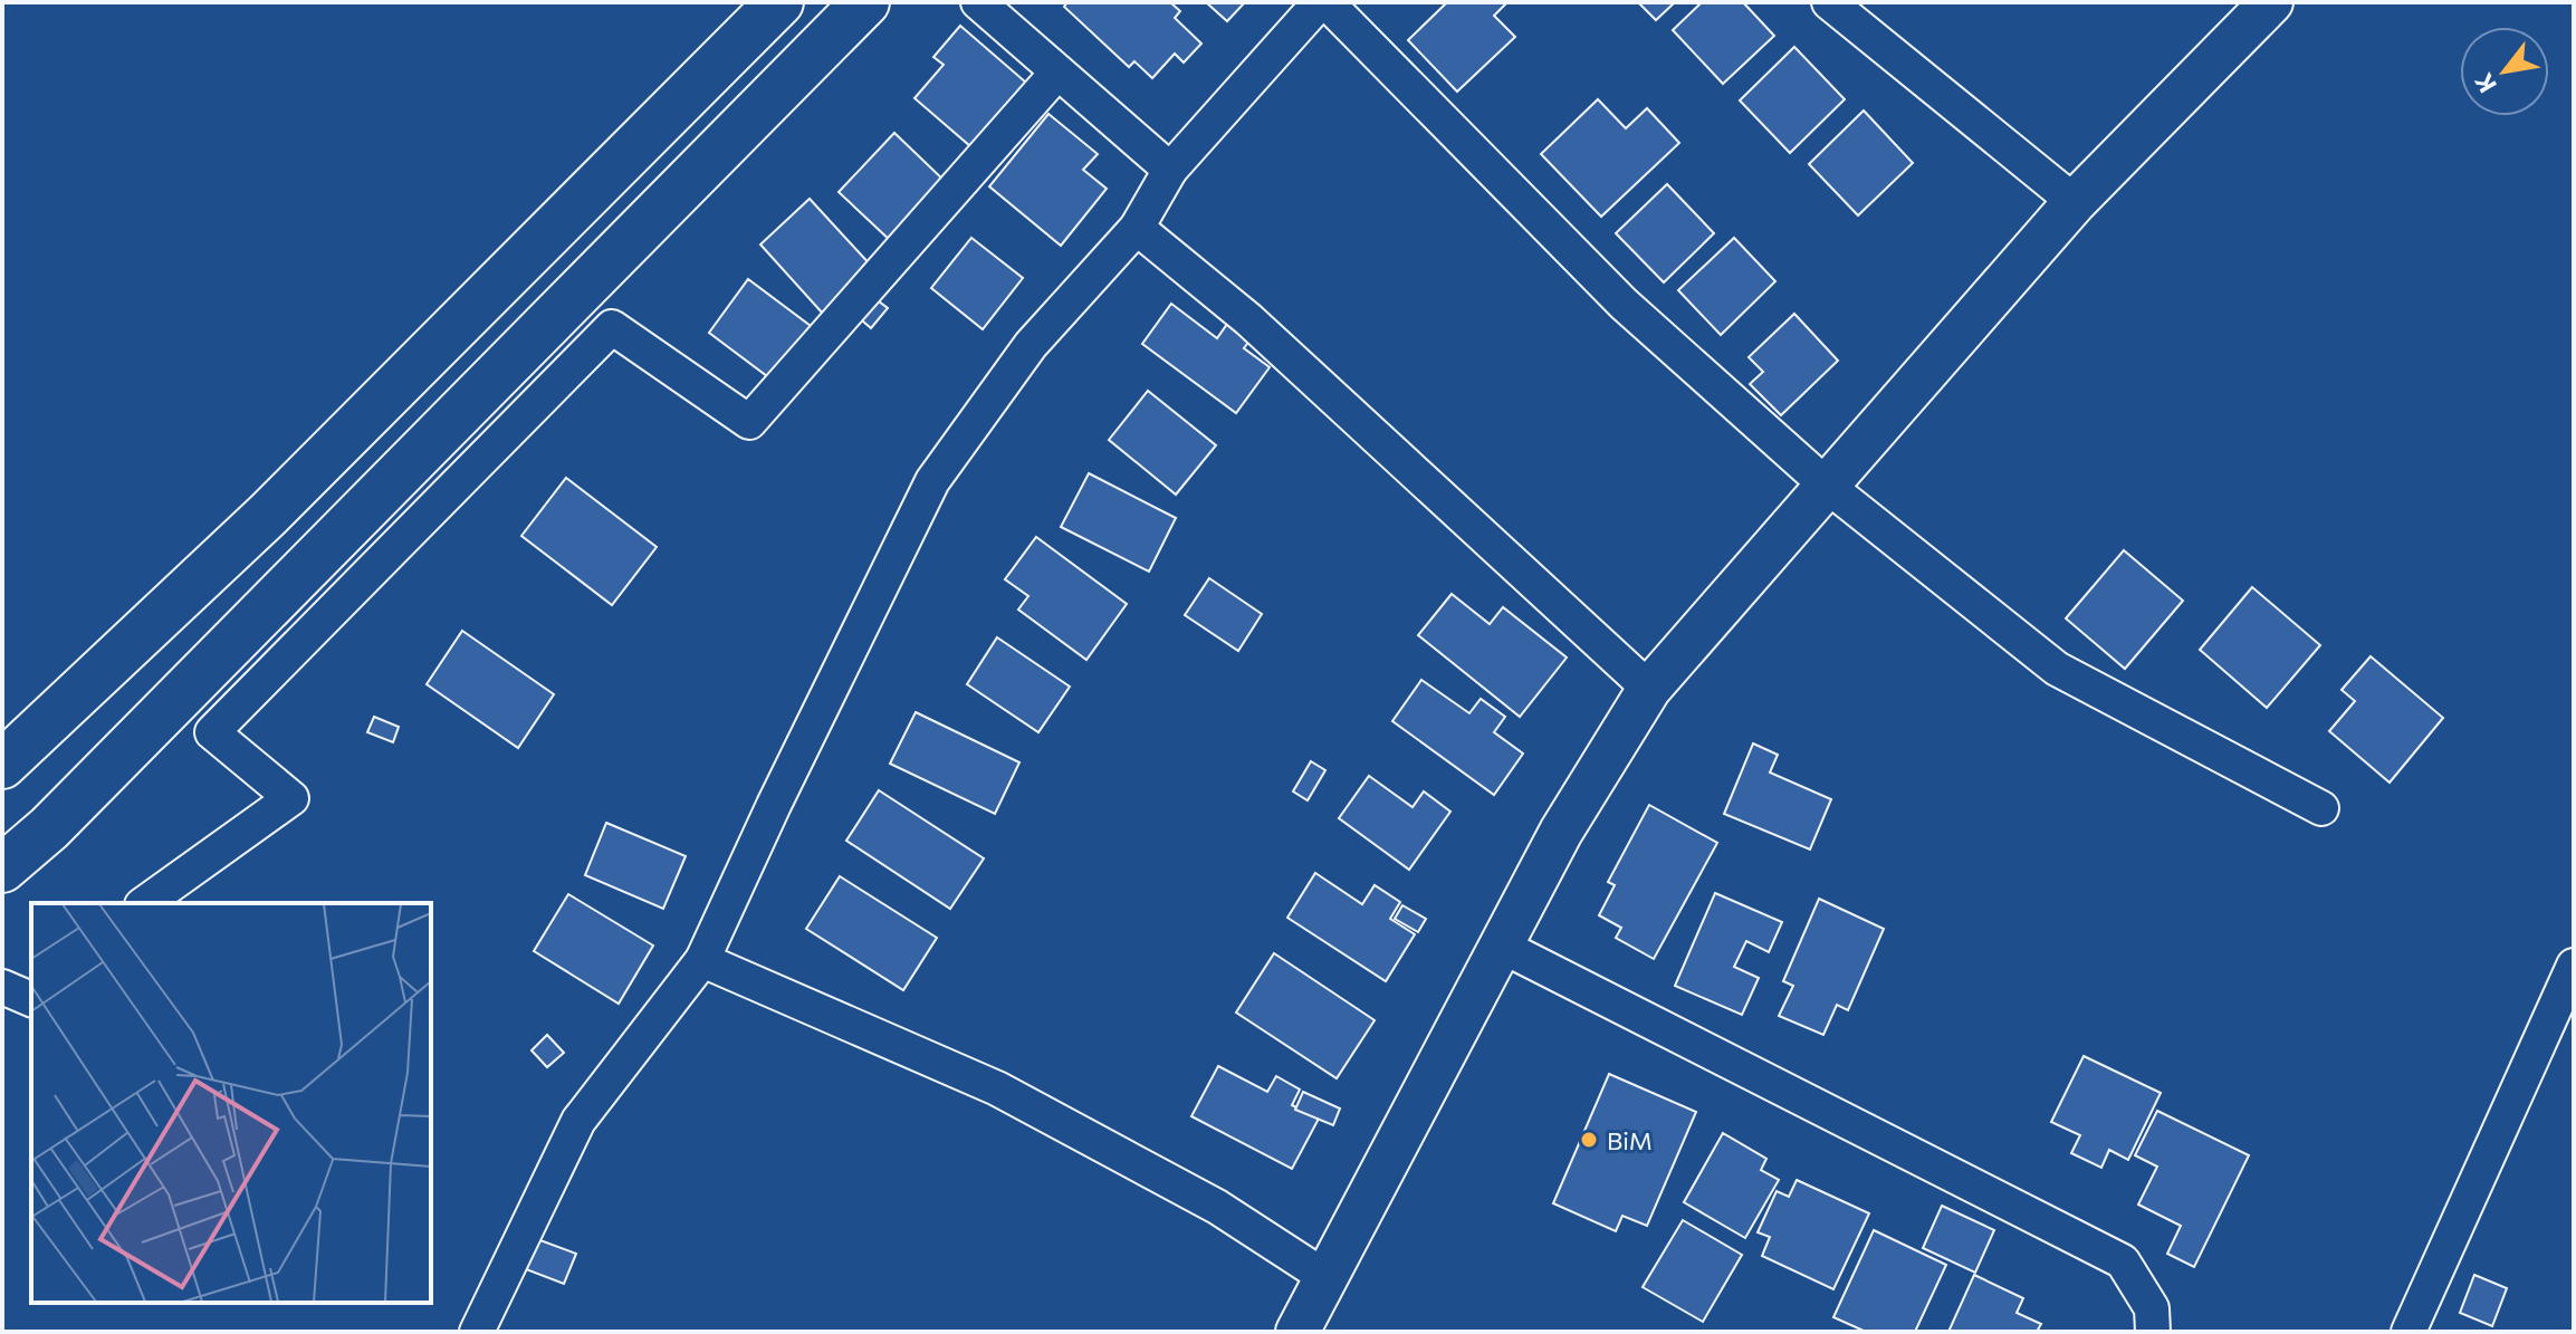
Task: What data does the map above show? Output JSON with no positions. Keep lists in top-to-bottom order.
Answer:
{
  "places": ["BiM"],
  "north": "bottom left"
}
